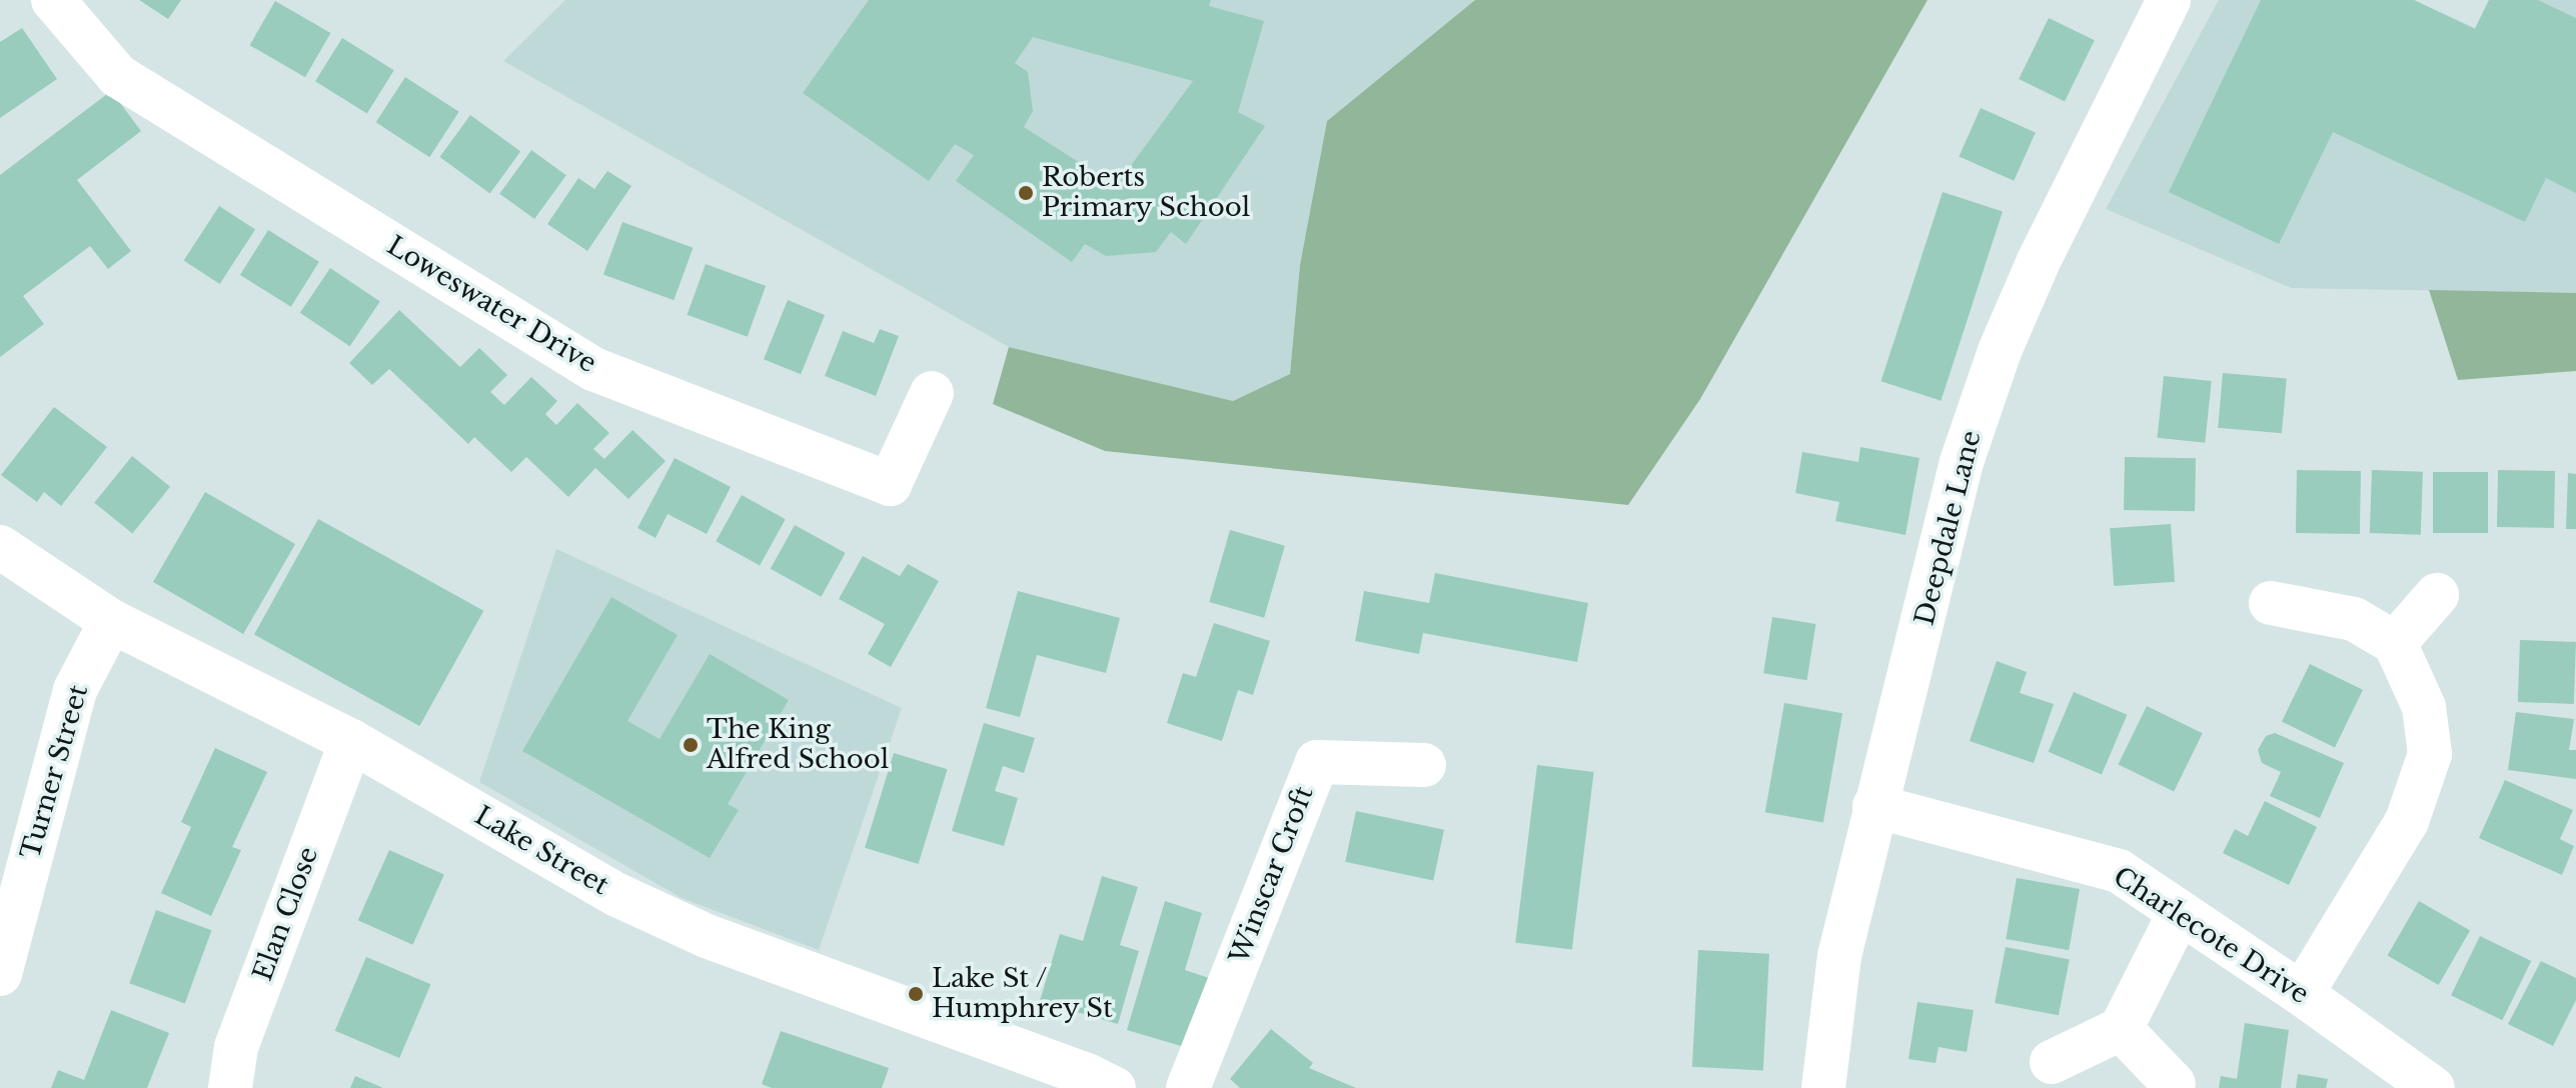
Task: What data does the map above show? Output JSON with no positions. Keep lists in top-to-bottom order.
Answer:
{
  "streets": {
    "street": [
      "Loweswater Drive",
      "Deepdale Lane",
      "Turner Street",
      "Lake Street",
      "Winscar Croft",
      "Elan Close",
      "Charlecote Drive"
    ]
  },
  "crossings": [
    ["Deepdale Lane", "Charlecote Drive"],
    ["Turner Street", "Lake Street"],
    ["Lake Street", "Elan Close"]
  ],
  "places": ["Roberts Primary School", "The King Alfred School", "Lake St / Humphrey St"]
}
